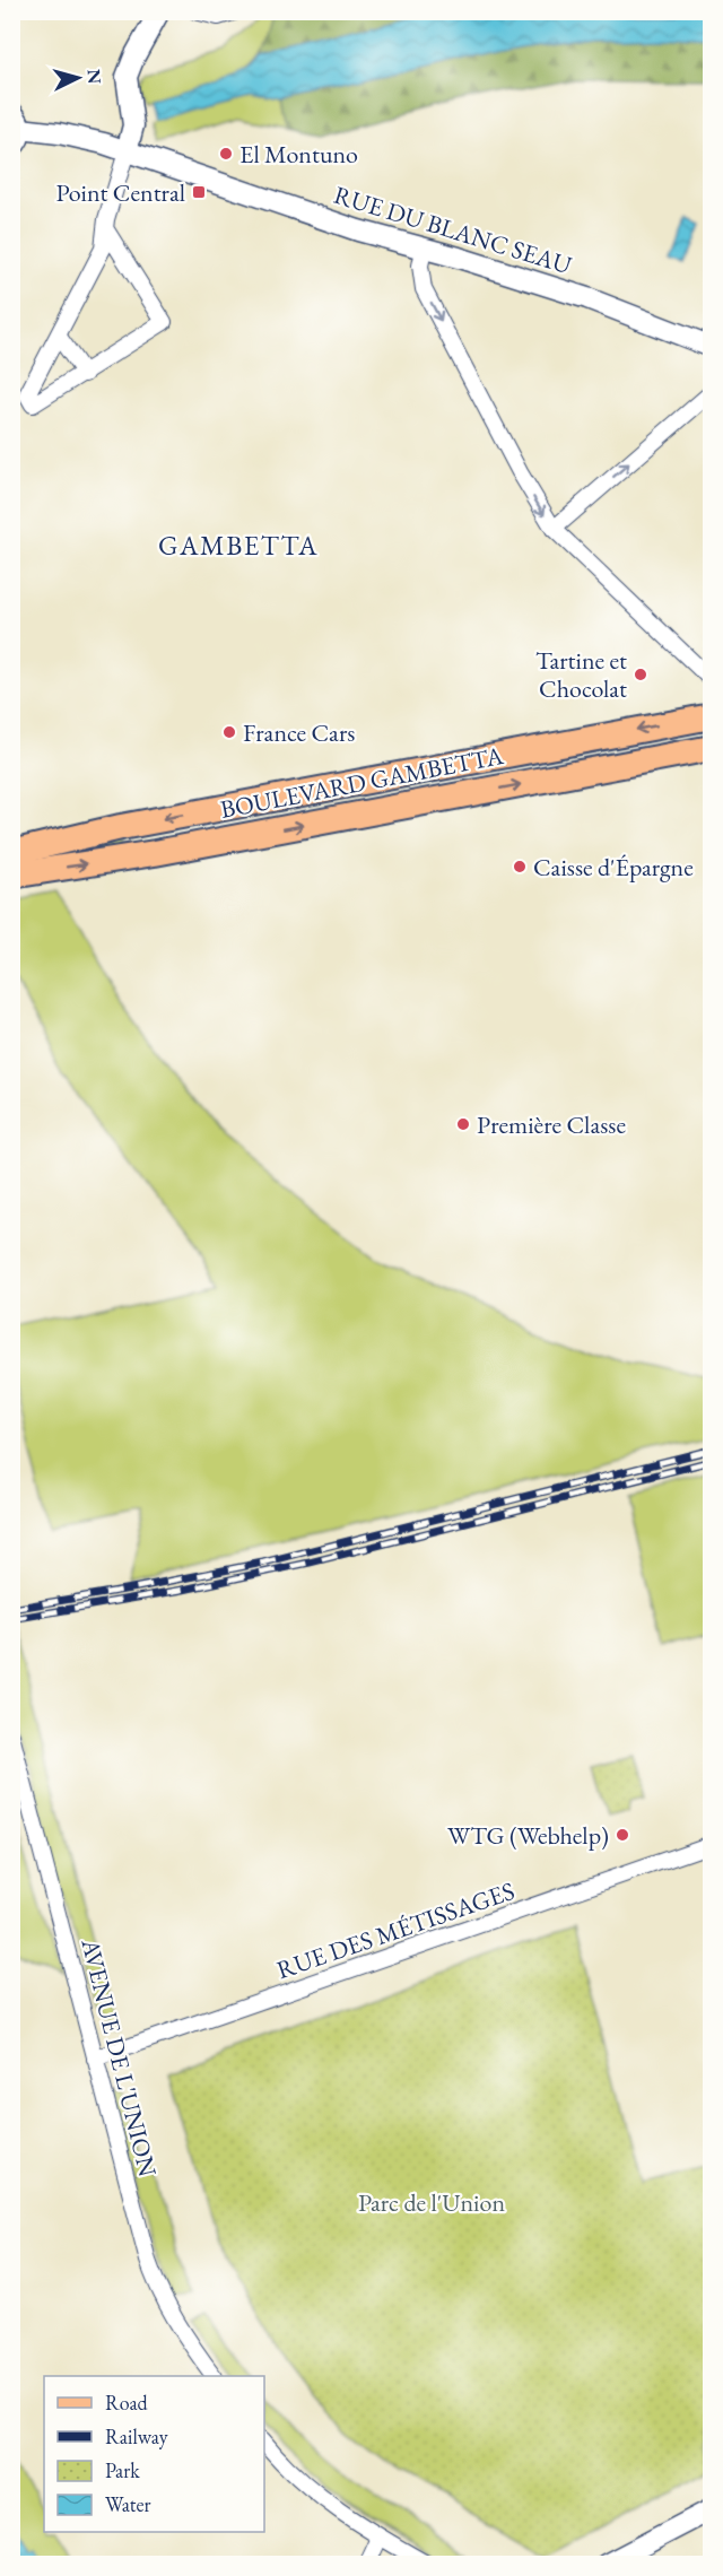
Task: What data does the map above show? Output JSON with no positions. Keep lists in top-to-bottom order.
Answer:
{
  "streets": {
    "main road": ["BOULEVARD GAMBETTA"],
    "street": ["RUE DU BLANC SEAU", "RUE DES MÉTISSAGES", "AVENUE DE L'UNION"]
  },
  "crossings": [
    ["RUE DES MÉTISSAGES", "AVENUE DE L'UNION"]
  ],
  "districts": ["GAMBETTA"],
  "parks": ["Parc de l'Union"],
  "places": {
    "other": [
      "El Montuno",
      "Tartine et Chocolat",
      "France Cars",
      "Caisse d'Épargne",
      "Première Classe",
      "WTG (Webhelp)"
    ],
    "transit": ["Point Central"]
  },
  "legend": [
    "Road",
    "Railway",
    "Park",
    "Water"
  ],
  "north": "right"
}
